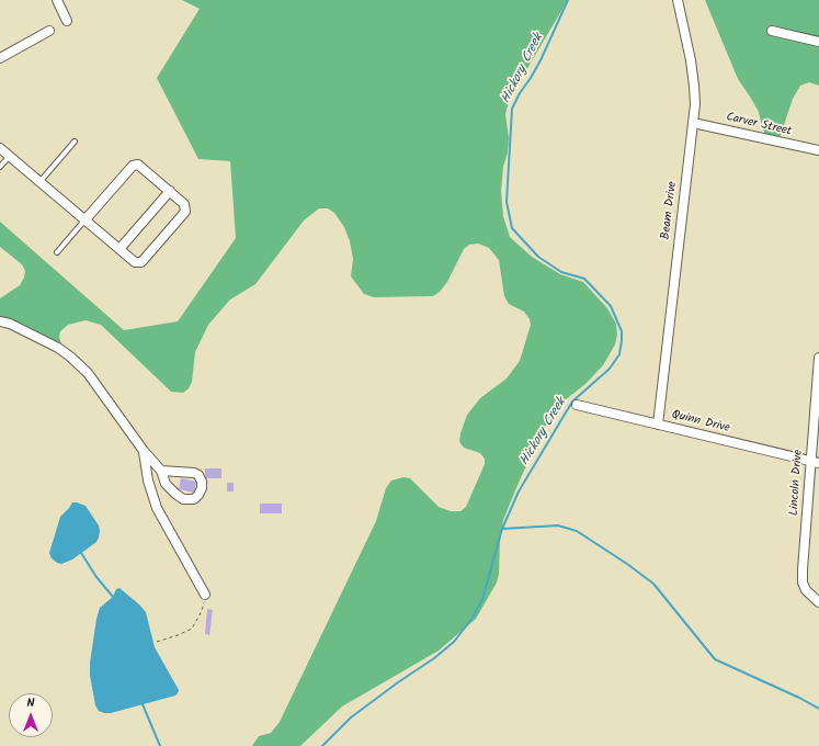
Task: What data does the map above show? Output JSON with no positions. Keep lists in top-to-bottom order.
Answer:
{
  "streets": {
    "street": [
      "Carver Street",
      "Beam Drive",
      "Quinn Drive",
      "Lincoln Drive"
    ]
  },
  "crossings": [
    ["Carver Street", "Beam Drive"],
    ["Beam Drive", "Quinn Drive"],
    ["Quinn Drive", "Lincoln Drive"]
  ],
  "water": ["Hickory Creek"],
  "north": "top"
}
